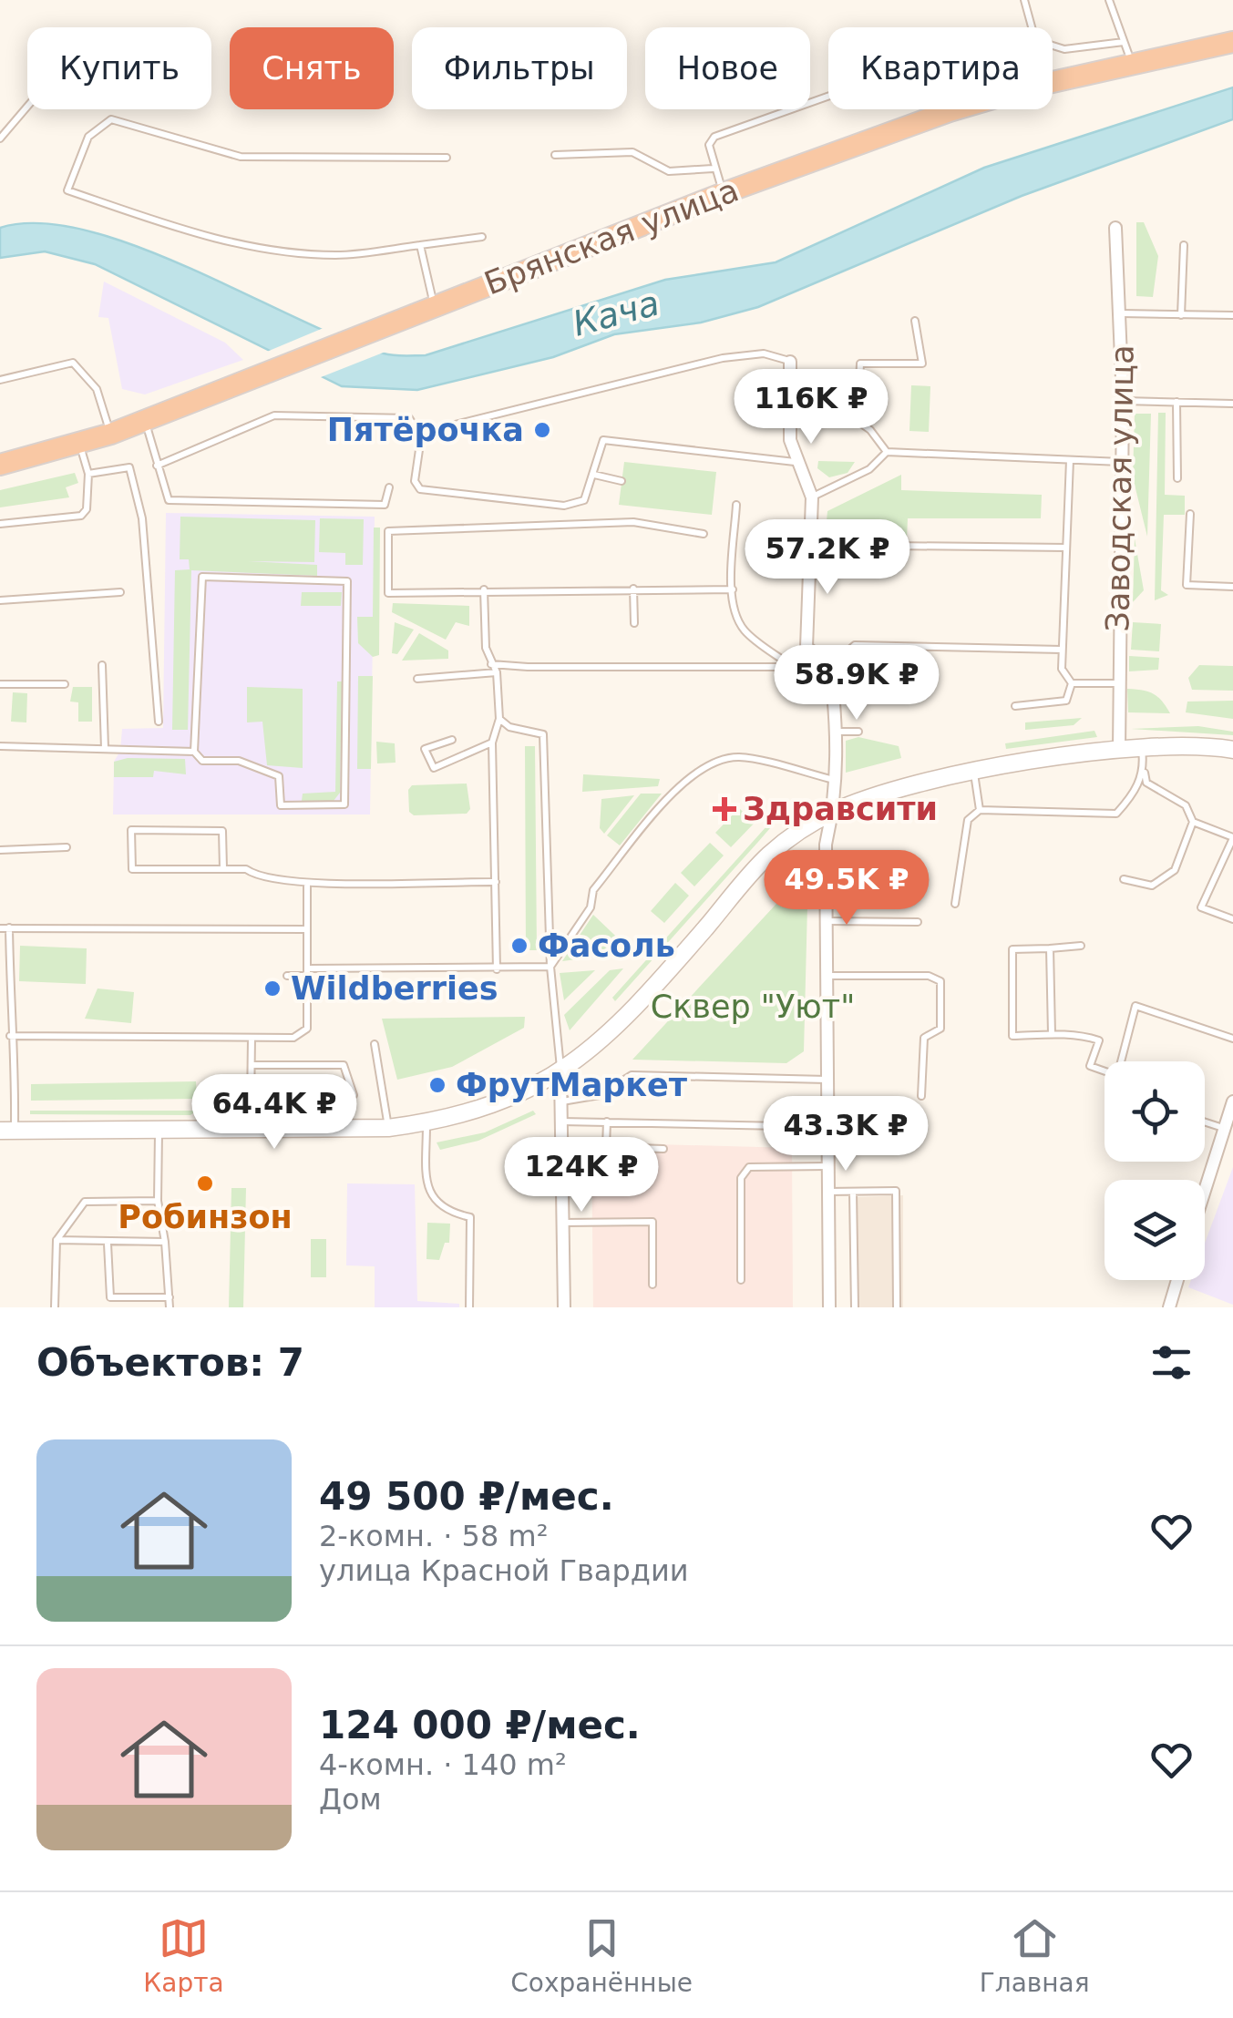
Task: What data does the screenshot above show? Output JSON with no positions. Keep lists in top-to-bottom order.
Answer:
{
  "streets": {
    "highway": ["Брянская улица"],
    "street": ["Заводская улица"]
  },
  "water": ["Кача"],
  "parks": ["Сквер \"Уют\""],
  "places": {
    "other": [
      "Пятёрочка",
      "Фасоль",
      "Wildberries",
      "ФрутМаркет",
      "Робинзон"
    ],
    "health": ["Здравсити"]
  },
  "page": {
    "chip": [
      "Купить",
      "Снять",
      "Фильтры",
      "Новое",
      "Квартира"
    ],
    "price": [
      "116K ₽",
      "57.2K ₽",
      "58.9K ₽",
      "49.5K ₽",
      "64.4K ₽",
      "43.3K ₽",
      "124K ₽"
    ],
    "heading": "Объектов: 7",
    "list": [
      {
        "name": "49 500 ₽/мес.",
        "note": "2-комн. · 58 m² · улица Красной Гвардии"
      },
      {
        "name": "124 000 ₽/мес.",
        "note": "4-комн. · 140 m² · Дом"
      }
    ],
    "tabs": ["Карта", "Сохранённые", "Главная"]
  }
}
